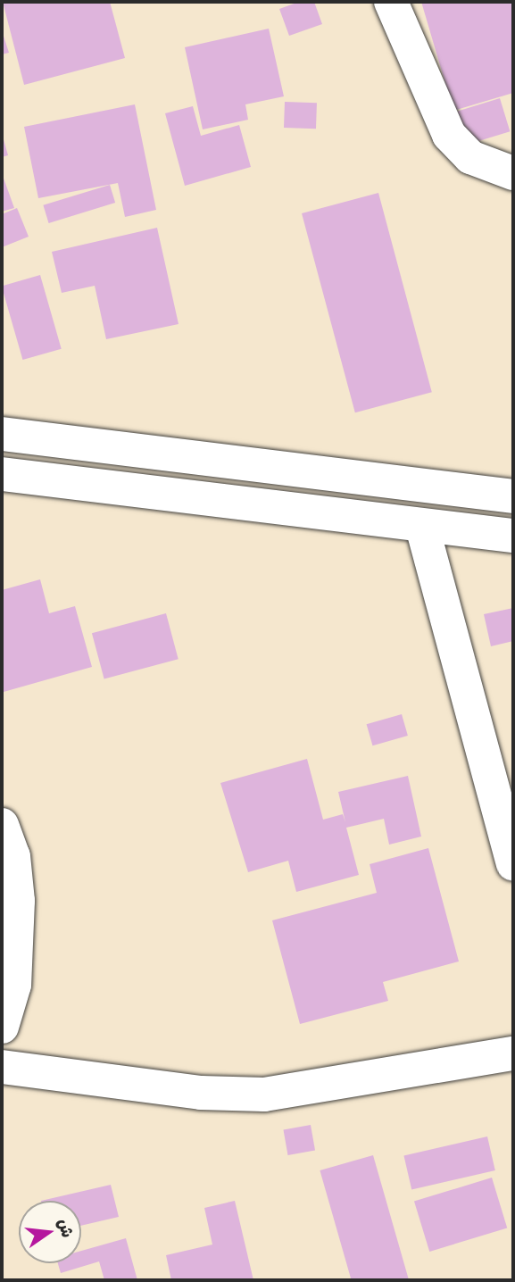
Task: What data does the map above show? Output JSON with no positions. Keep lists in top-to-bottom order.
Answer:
{
  "north": "right"
}
